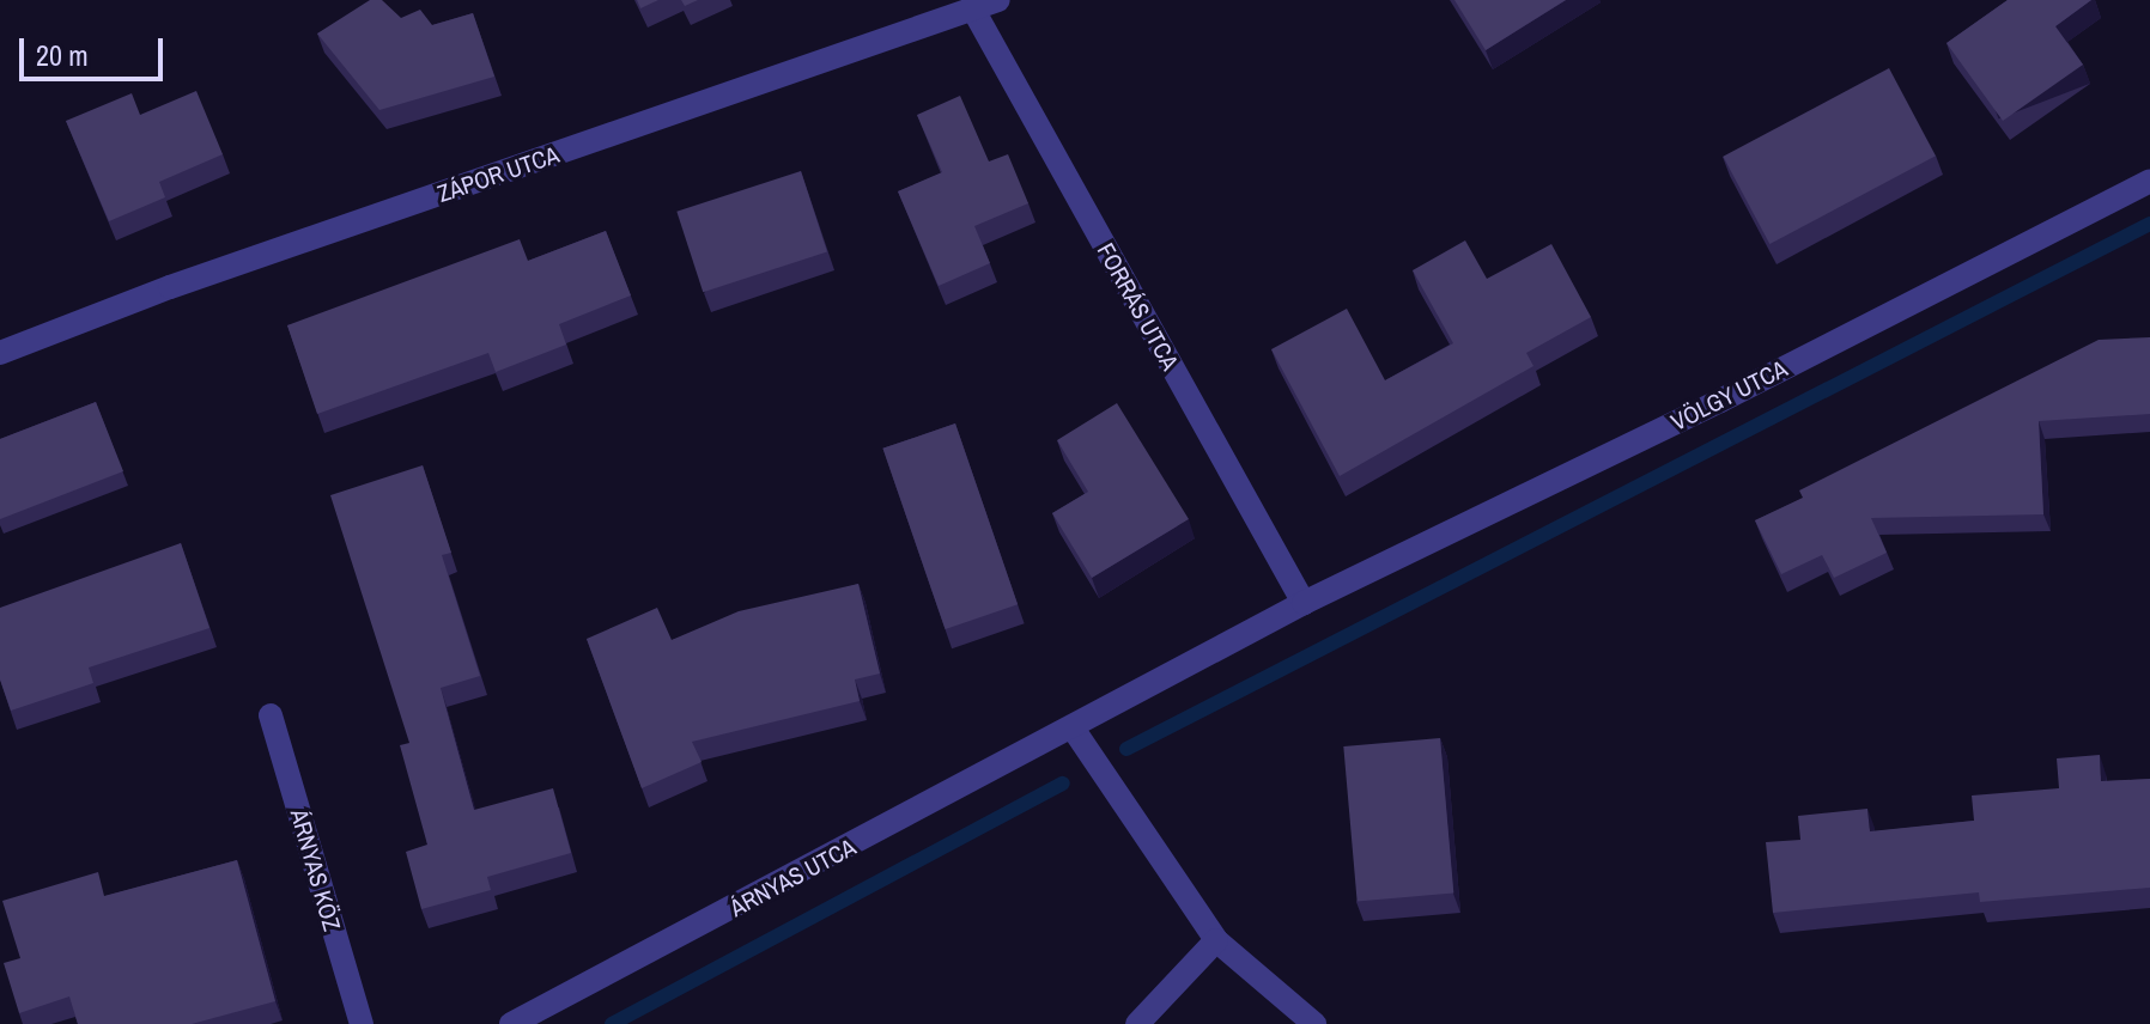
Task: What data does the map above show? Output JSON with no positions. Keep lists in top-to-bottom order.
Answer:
{
  "streets": {
    "street": [
      "ZÁPOR UTCA",
      "FORRÁS UTCA",
      "VÖLGY UTCA",
      "ÁRNYAS KÖZ",
      "ÁRNYAS UTCA"
    ]
  },
  "crossings": [
    ["ZÁPOR UTCA", "FORRÁS UTCA"],
    ["FORRÁS UTCA", "VÖLGY UTCA"],
    ["FORRÁS UTCA", "ÁRNYAS UTCA"],
    ["VÖLGY UTCA", "ÁRNYAS UTCA"]
  ],
  "scale_bar": "20 m"
}
